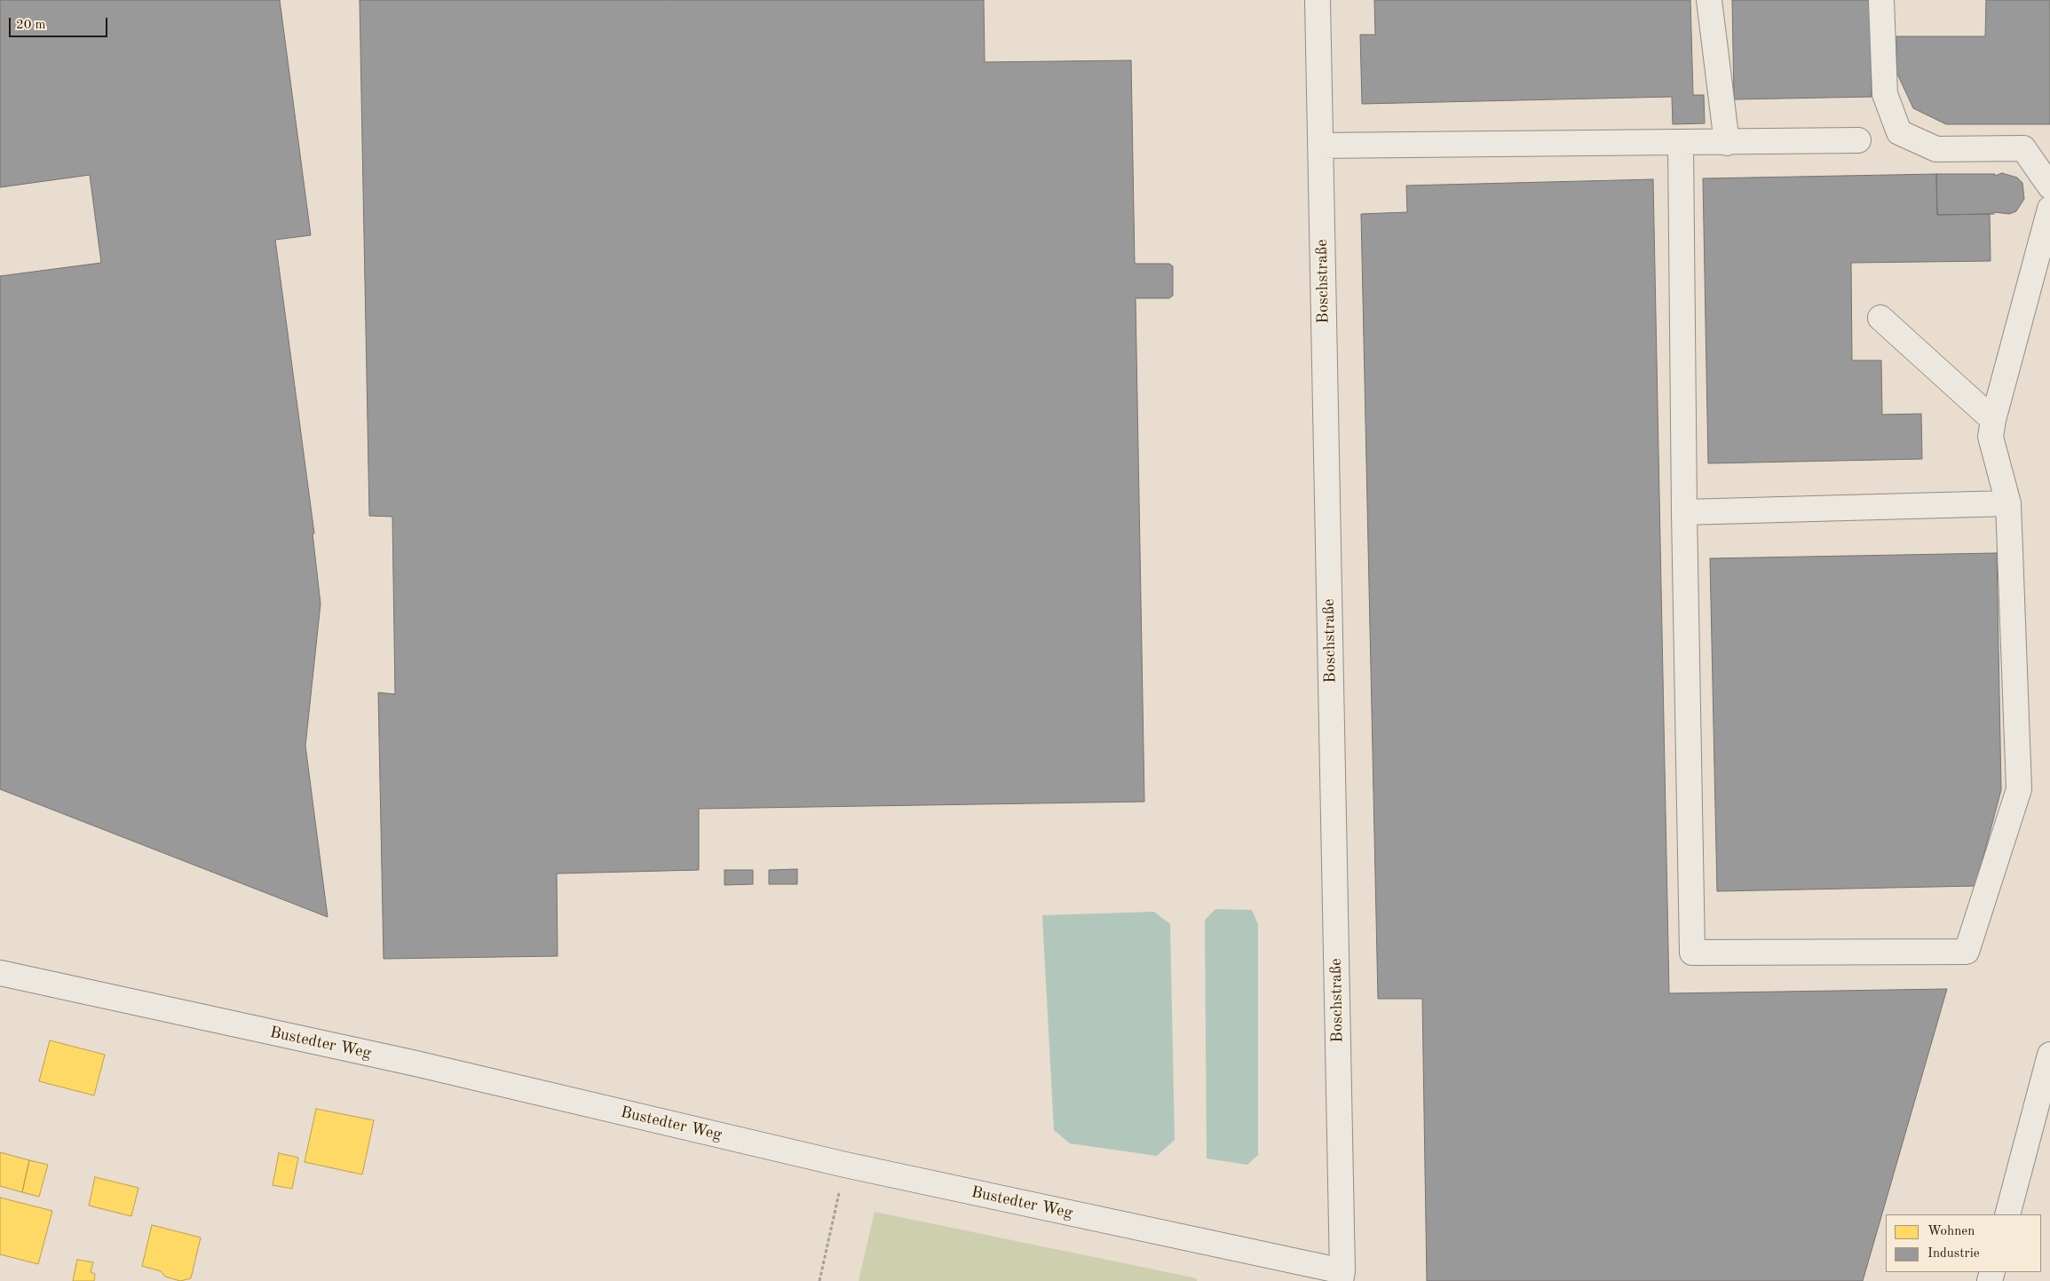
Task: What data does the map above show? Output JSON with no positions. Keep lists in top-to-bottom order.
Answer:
{
  "streets": {
    "street": ["Boschstraße", "Bustedter Weg"]
  },
  "crossings": [
    ["Boschstraße", "Bustedter Weg"]
  ],
  "legend": ["Wohnen", "Industrie"],
  "scale_bar": "20 m"
}
